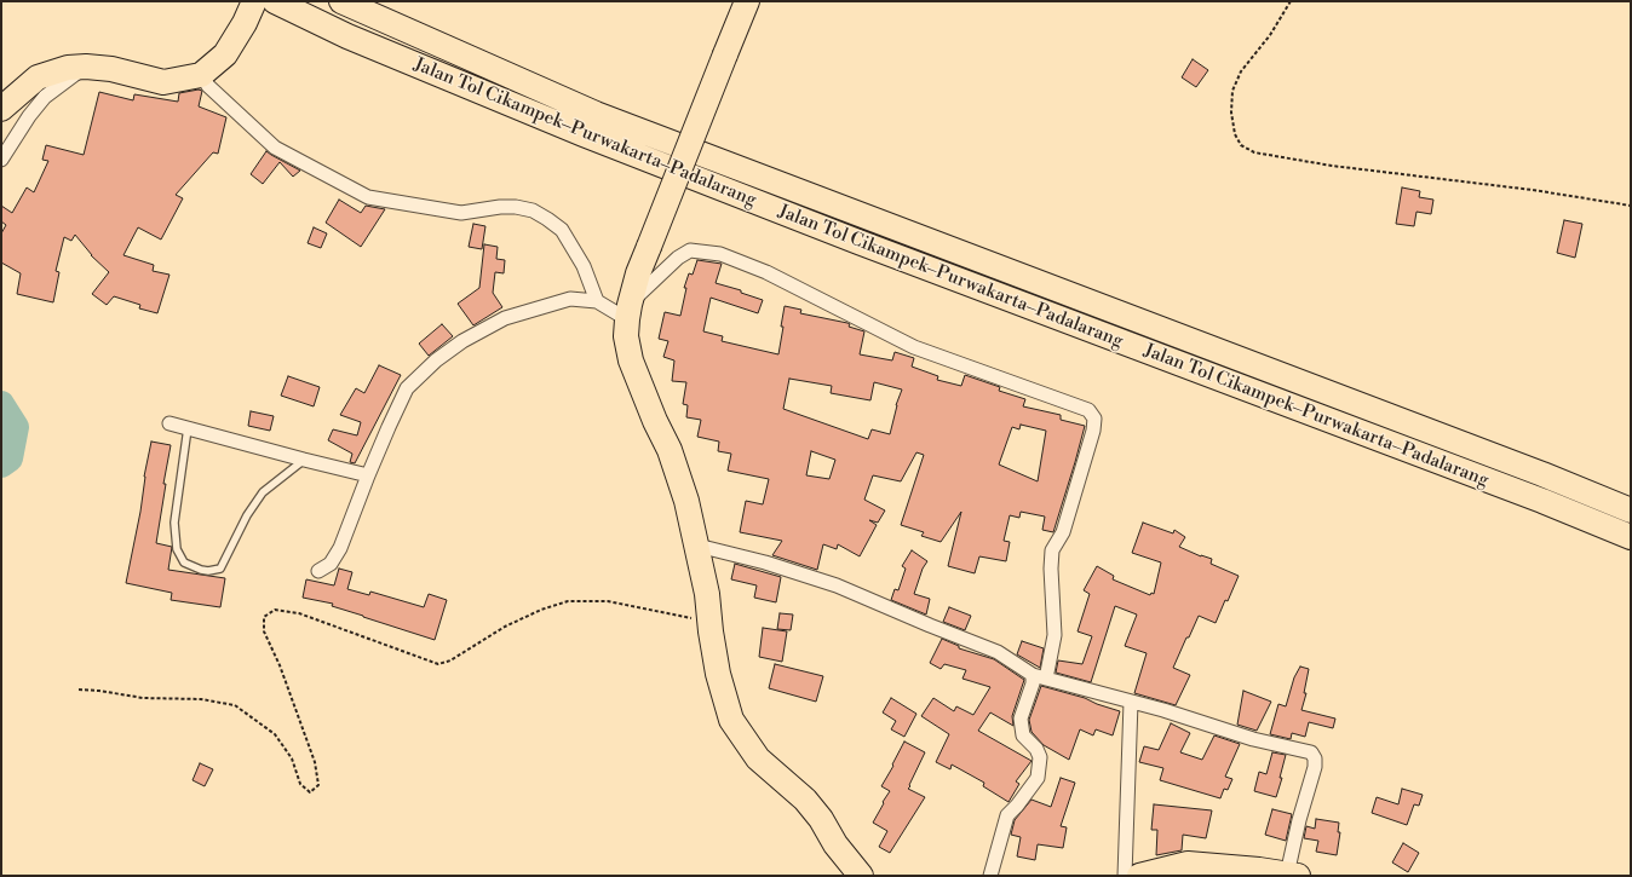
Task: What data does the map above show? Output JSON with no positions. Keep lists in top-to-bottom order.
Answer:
{
  "streets": {
    "highway": ["Jalan Tol Cikampek–Purwakarta–Padalarang"]
  }
}
